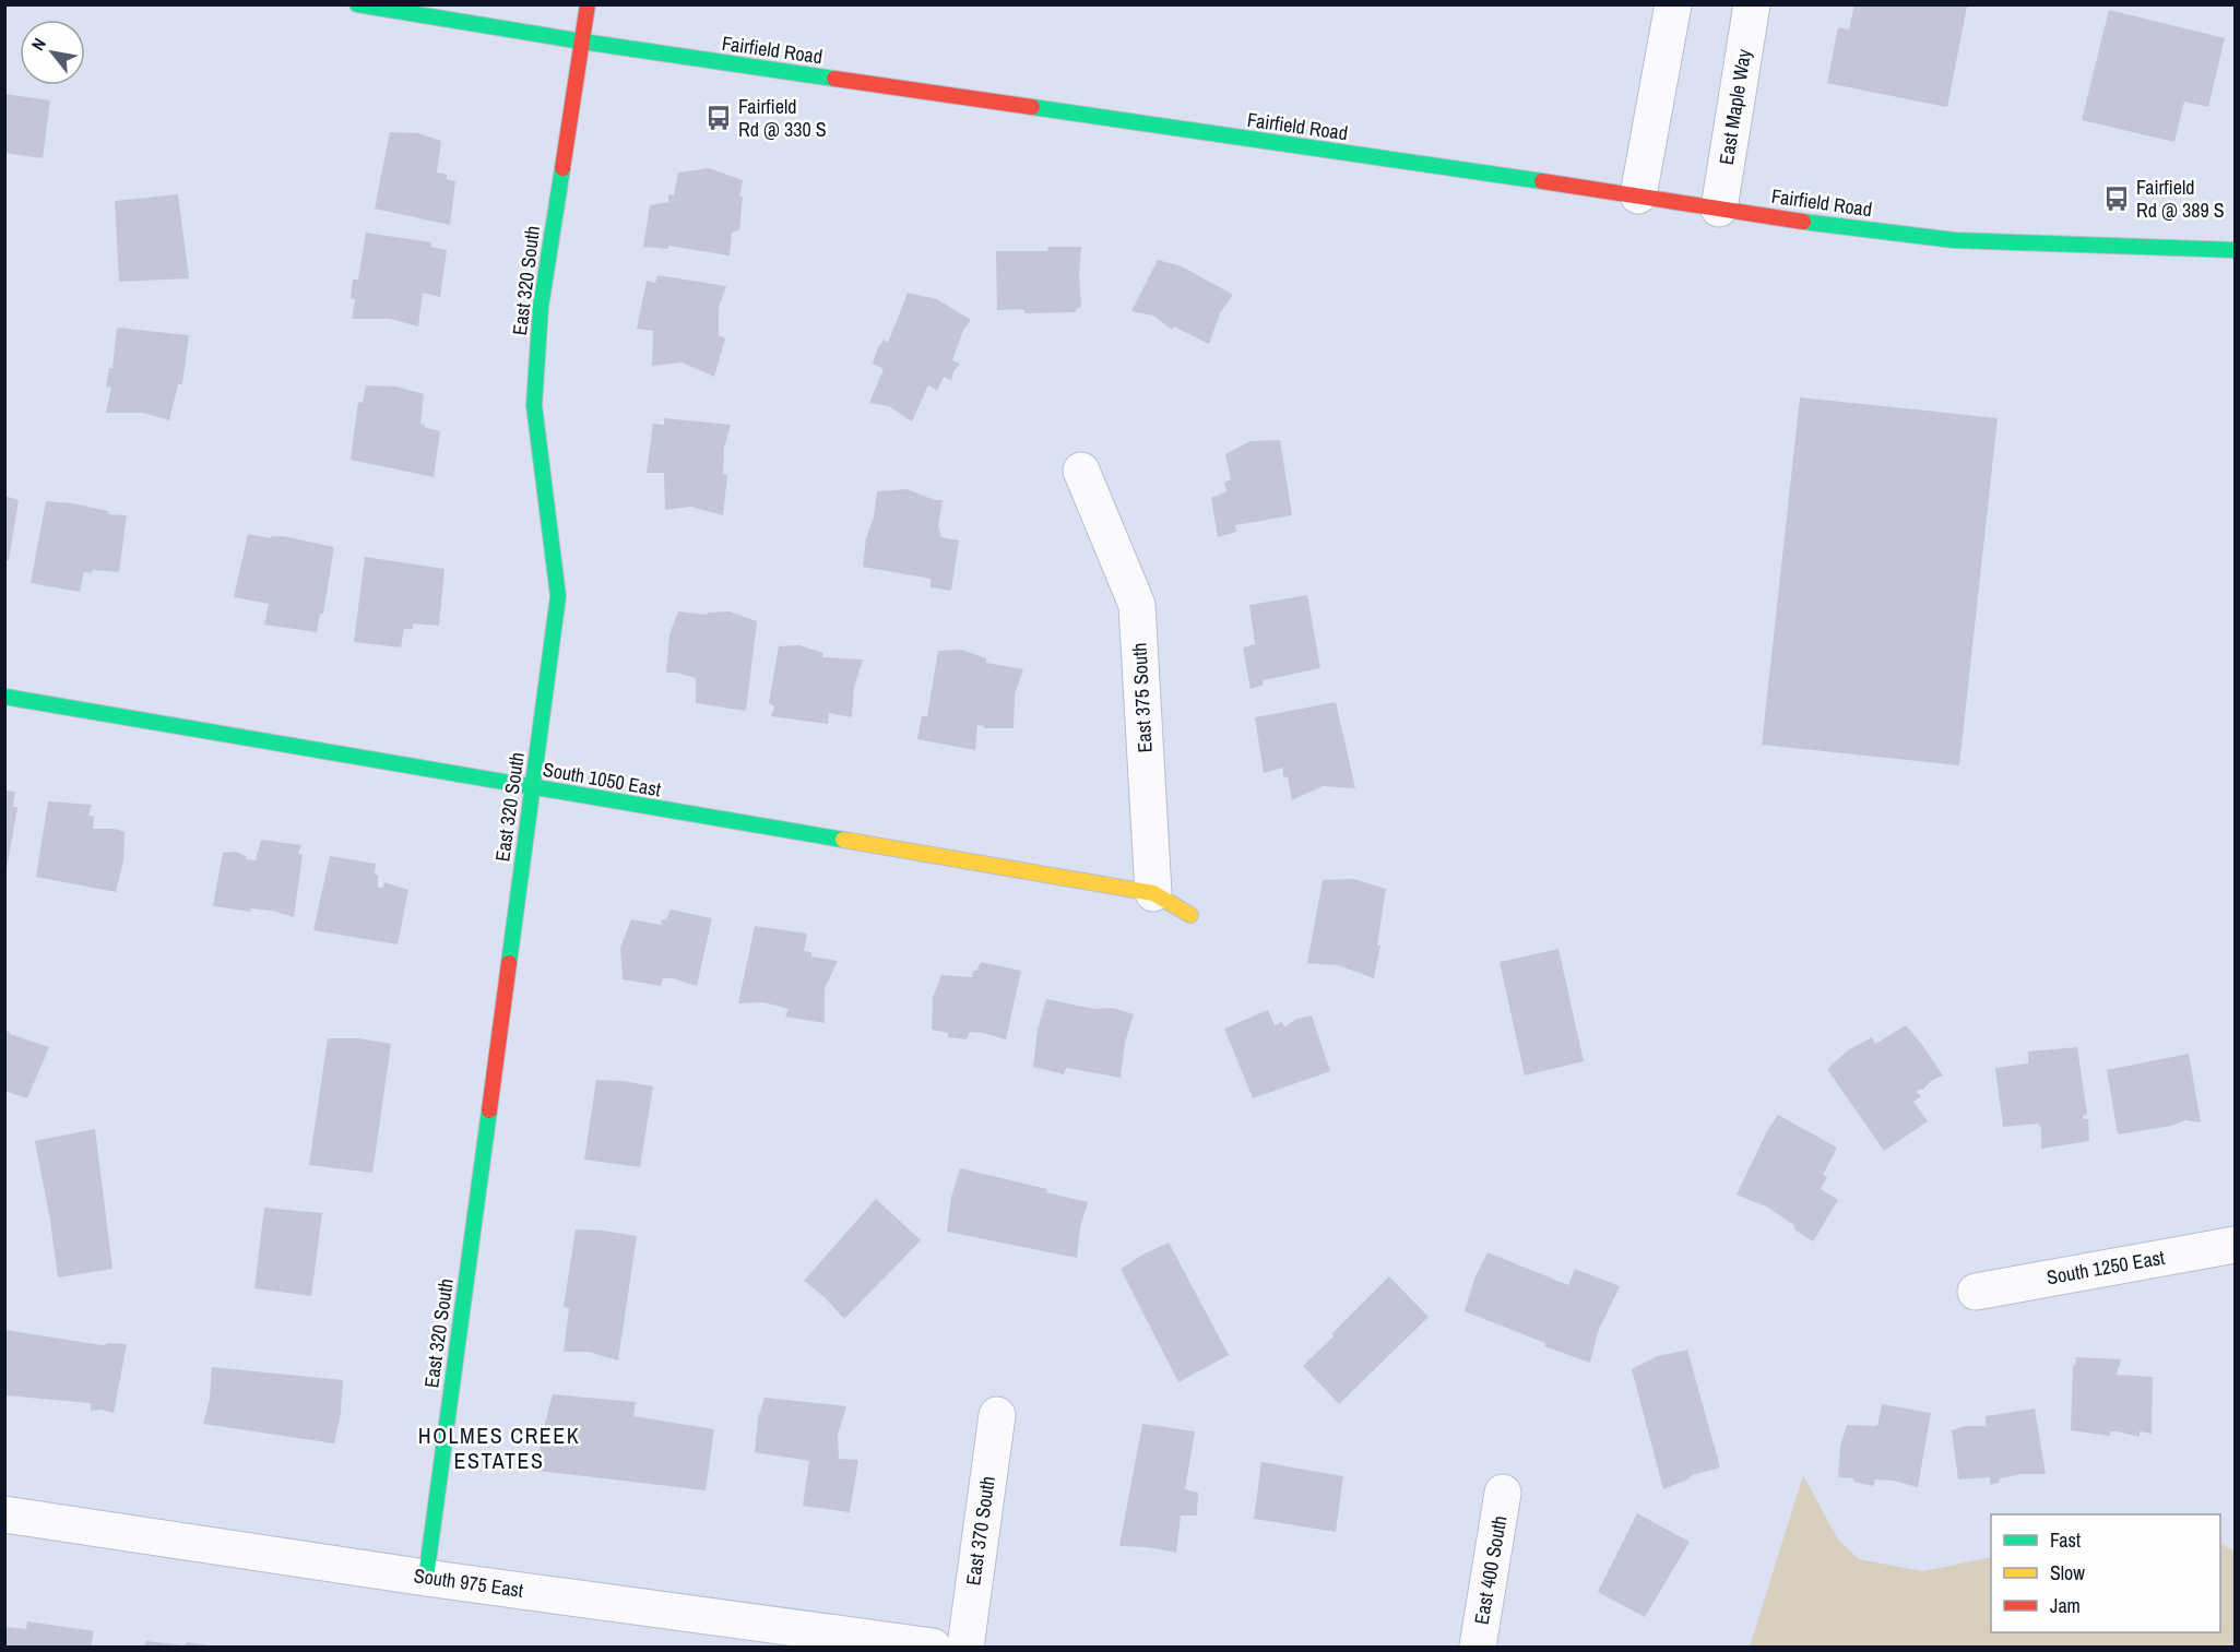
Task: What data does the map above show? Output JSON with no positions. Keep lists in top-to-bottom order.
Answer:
{
  "streets": {
    "street": [
      "Fairfield Road",
      "East Maple Way",
      "East 320 South",
      "East 375 South",
      "South 1050 East",
      "South 1250 East",
      "East 370 South",
      "East 400 South",
      "South 975 East"
    ]
  },
  "crossings": [
    ["Fairfield Road", "East Maple Way"],
    ["Fairfield Road", "East 320 South"],
    ["East 320 South", "South 1050 East"],
    ["East 320 South", "South 975 East"],
    ["East 375 South", "South 1050 East"]
  ],
  "districts": ["HOLMES CREEK ESTATES"],
  "places": {
    "bus stop": ["Fairfield Rd @ 330 S", "Fairfield Rd @ 389 S"]
  },
  "legend": ["Fast", "Slow", "Jam"],
  "north": "top left"
}
